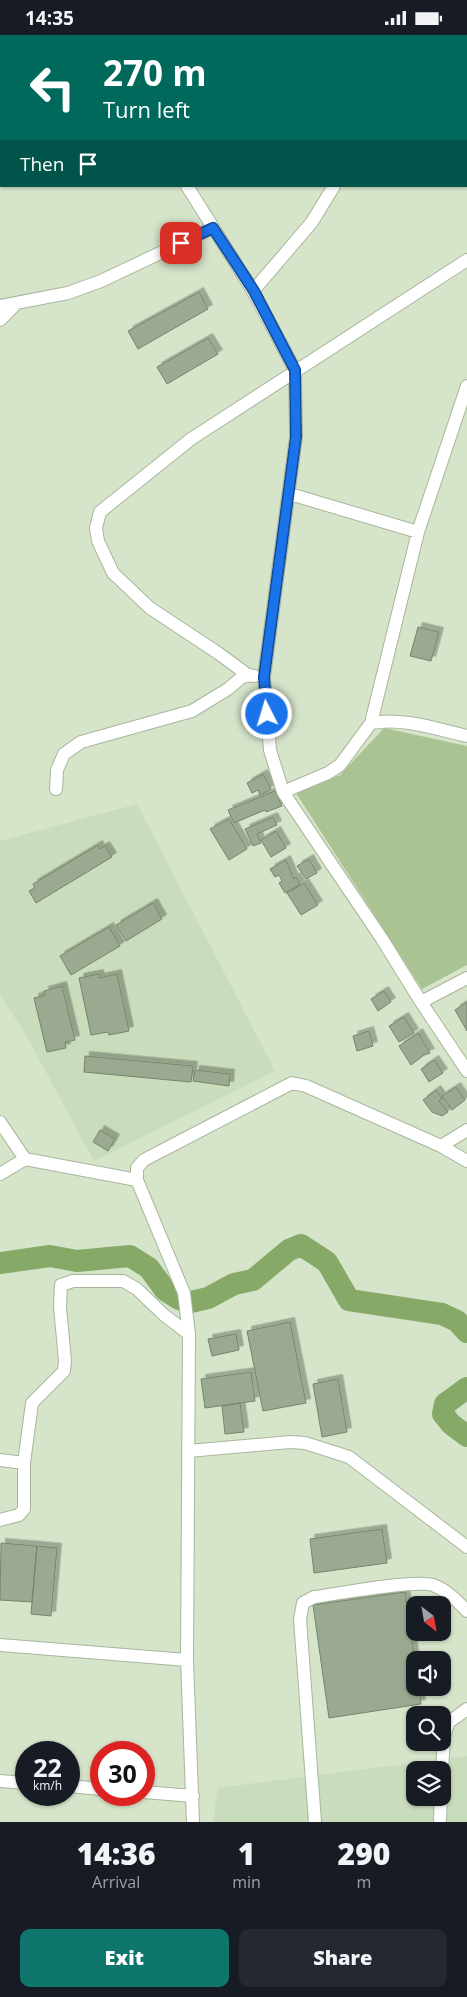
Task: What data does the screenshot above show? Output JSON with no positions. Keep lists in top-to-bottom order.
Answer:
{
  "north": "bottom right",
  "page": {
    "status": "14:35",
    "turn": ["270 m", "Turn left"],
    "then": "Then",
    "speed": "22 km/h",
    "limit": "30",
    "eta": [
      "14:36",
      "Arrival",
      "1",
      "min",
      "290",
      "m"
    ],
    "buttons": ["Exit", "Share"]
  }
}
